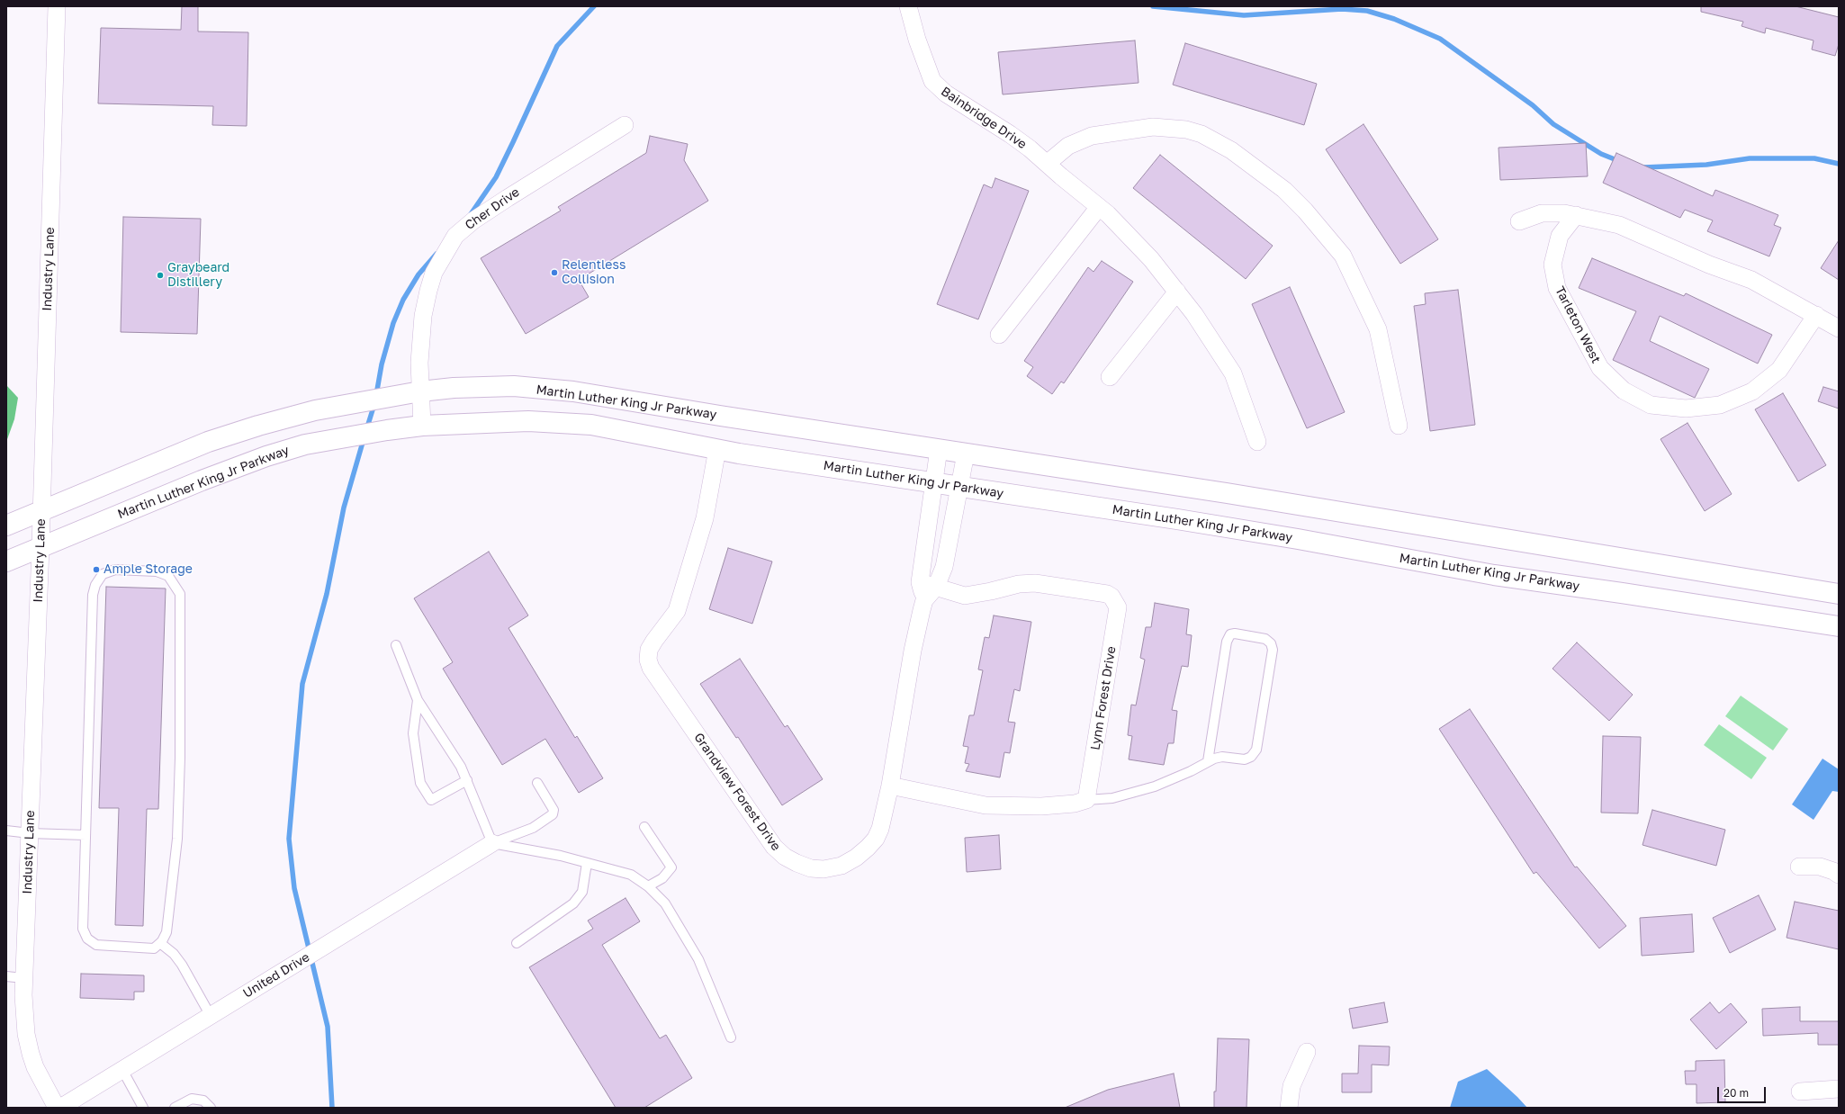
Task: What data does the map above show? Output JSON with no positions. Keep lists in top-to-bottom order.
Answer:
{
  "streets": {
    "main road": ["Martin Luther King Jr Parkway"],
    "street": [
      "Bainbridge Drive",
      "Cher Drive",
      "Industry Lane",
      "Tarleton West",
      "Lynn Forest Drive",
      "Grandview Forest Drive",
      "United Drive"
    ]
  },
  "crossings": [
    ["Cher Drive", "Martin Luther King Jr Parkway"],
    ["Industry Lane", "Martin Luther King Jr Parkway"],
    ["Martin Luther King Jr Parkway", "Grandview Forest Drive"],
    ["Lynn Forest Drive", "Grandview Forest Drive"]
  ],
  "places": ["Relentless Collision", "Graybeard Distillery", "Ample Storage"],
  "scale_bar": "20 m"
}
